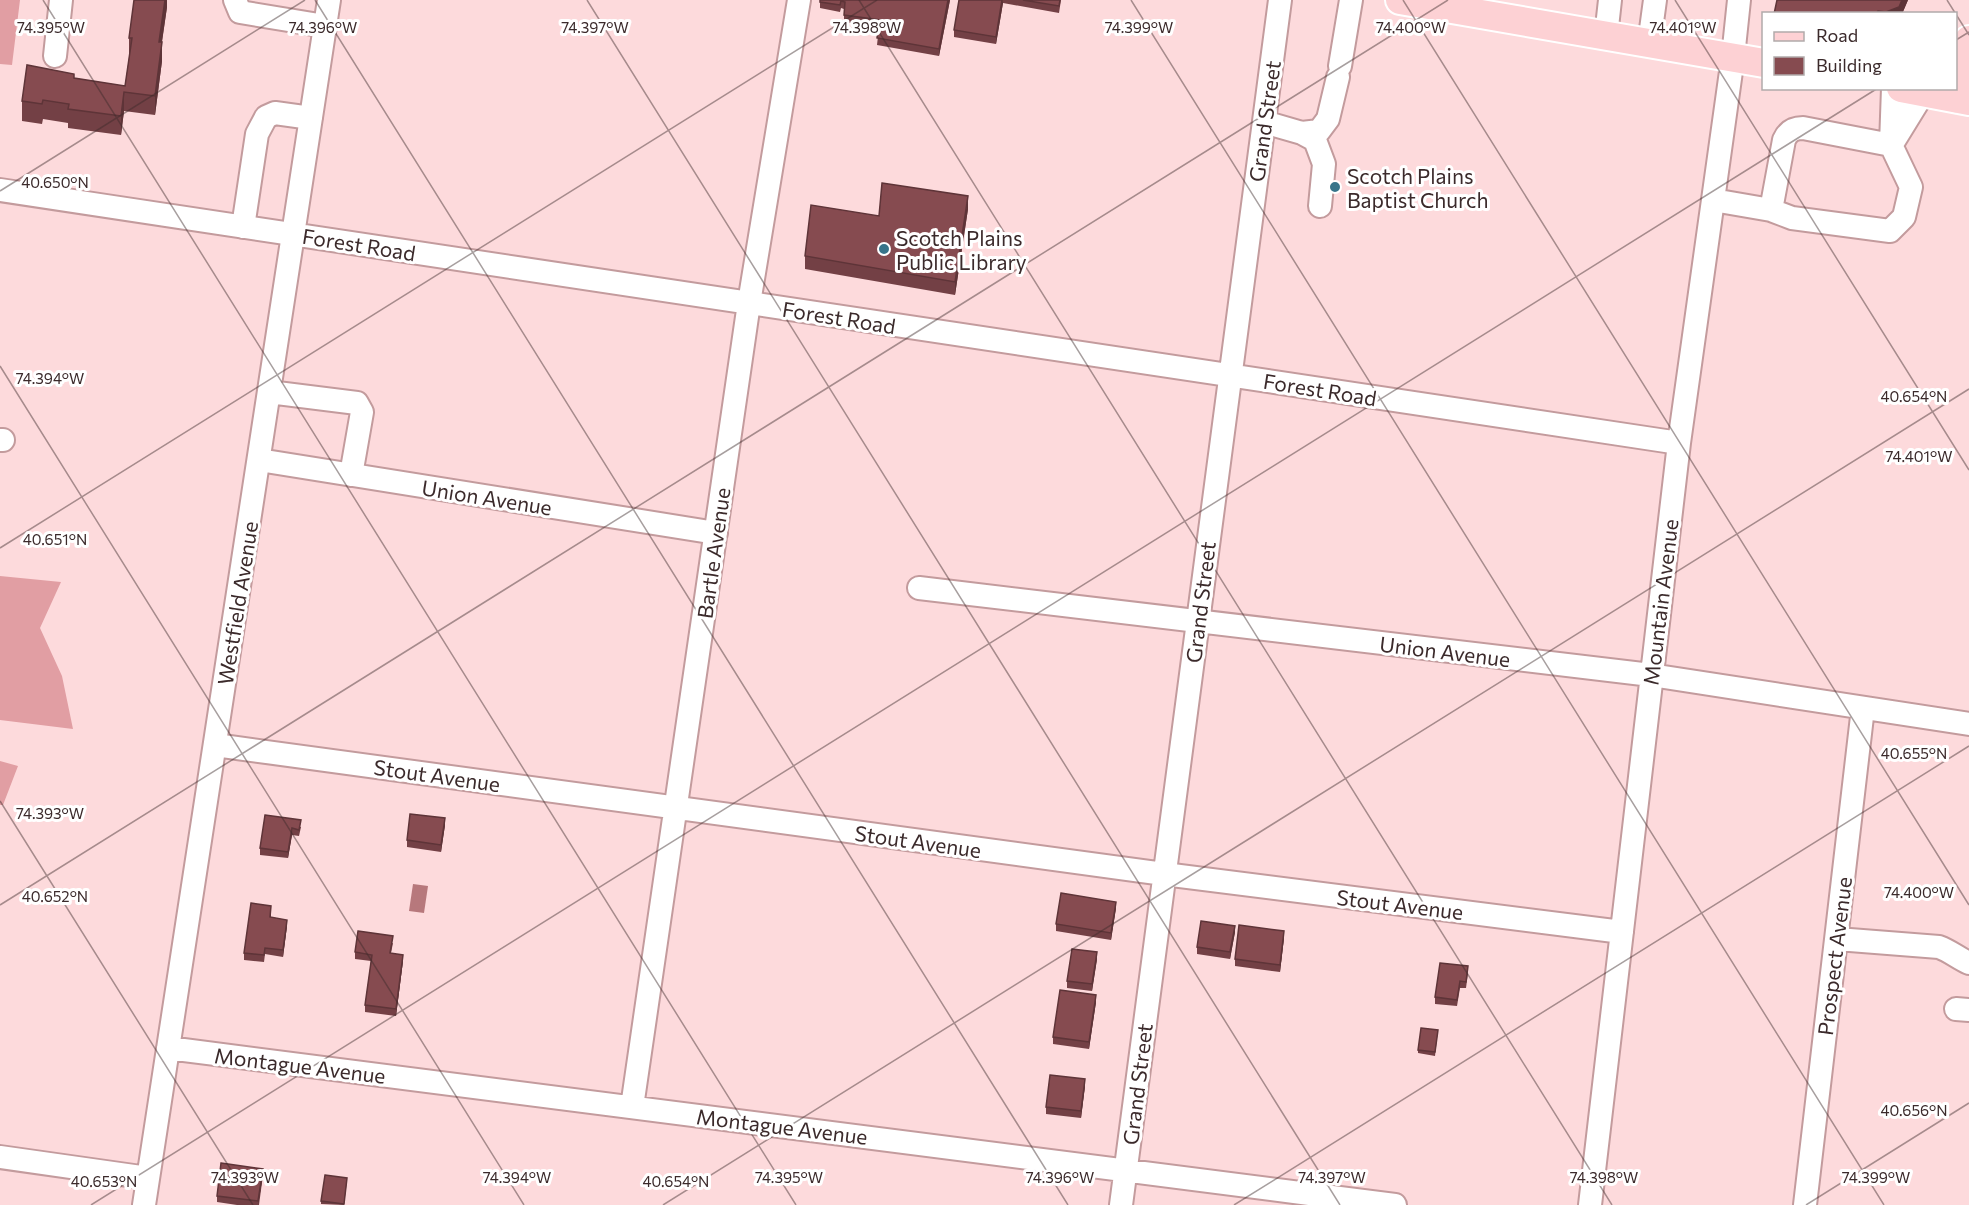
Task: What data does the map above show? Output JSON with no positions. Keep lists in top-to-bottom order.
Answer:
{
  "streets": {
    "street": [
      "Grand Street",
      "Forest Road",
      "Union Avenue",
      "Bartle Avenue",
      "Mountain Avenue",
      "Westfield Avenue",
      "Stout Avenue",
      "Prospect Avenue",
      "Montague Avenue"
    ]
  },
  "crossings": [
    ["Grand Street", "Forest Road"],
    ["Grand Street", "Union Avenue"],
    ["Grand Street", "Stout Avenue"],
    ["Grand Street", "Montague Avenue"],
    ["Forest Road", "Bartle Avenue"],
    ["Forest Road", "Mountain Avenue"],
    ["Forest Road", "Westfield Avenue"],
    ["Union Avenue", "Bartle Avenue"],
    ["Union Avenue", "Mountain Avenue"],
    ["Union Avenue", "Westfield Avenue"],
    ["Union Avenue", "Prospect Avenue"],
    ["Bartle Avenue", "Stout Avenue"],
    ["Bartle Avenue", "Montague Avenue"],
    ["Mountain Avenue", "Stout Avenue"],
    ["Westfield Avenue", "Stout Avenue"],
    ["Westfield Avenue", "Montague Avenue"]
  ],
  "places": ["Scotch Plains Baptist Church", "Scotch Plains Public Library"],
  "legend": ["Road", "Building"],
  "coordinates": [
    "74.398°W",
    "74.395°W",
    "74.396°W",
    "74.397°W",
    "74.399°W",
    "74.400°W",
    "74.401°W",
    "40.650°N",
    "74.394°W",
    "40.654°N",
    "40.651°N",
    "40.655°N",
    "74.393°W",
    "40.652°N",
    "40.656°N",
    "40.653°N"
  ]
}
